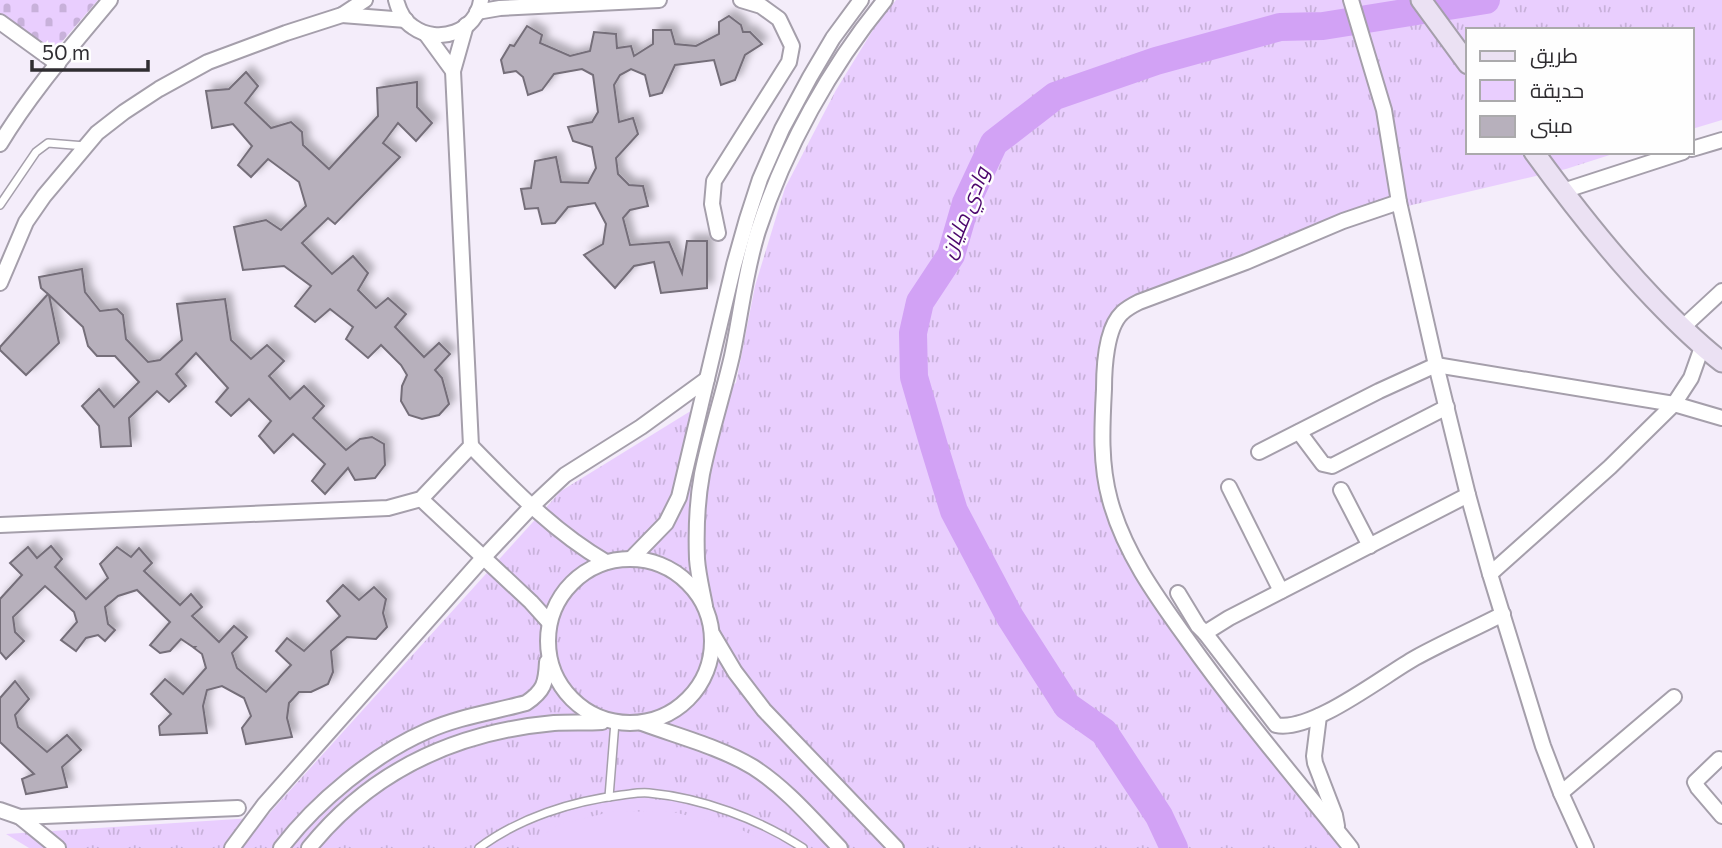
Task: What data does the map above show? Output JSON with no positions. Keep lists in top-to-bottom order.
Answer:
{
  "water": ["وادي مليان"],
  "legend": ["طريق", "حديقة", "مبنى"],
  "scale_bar": "50 m"
}
